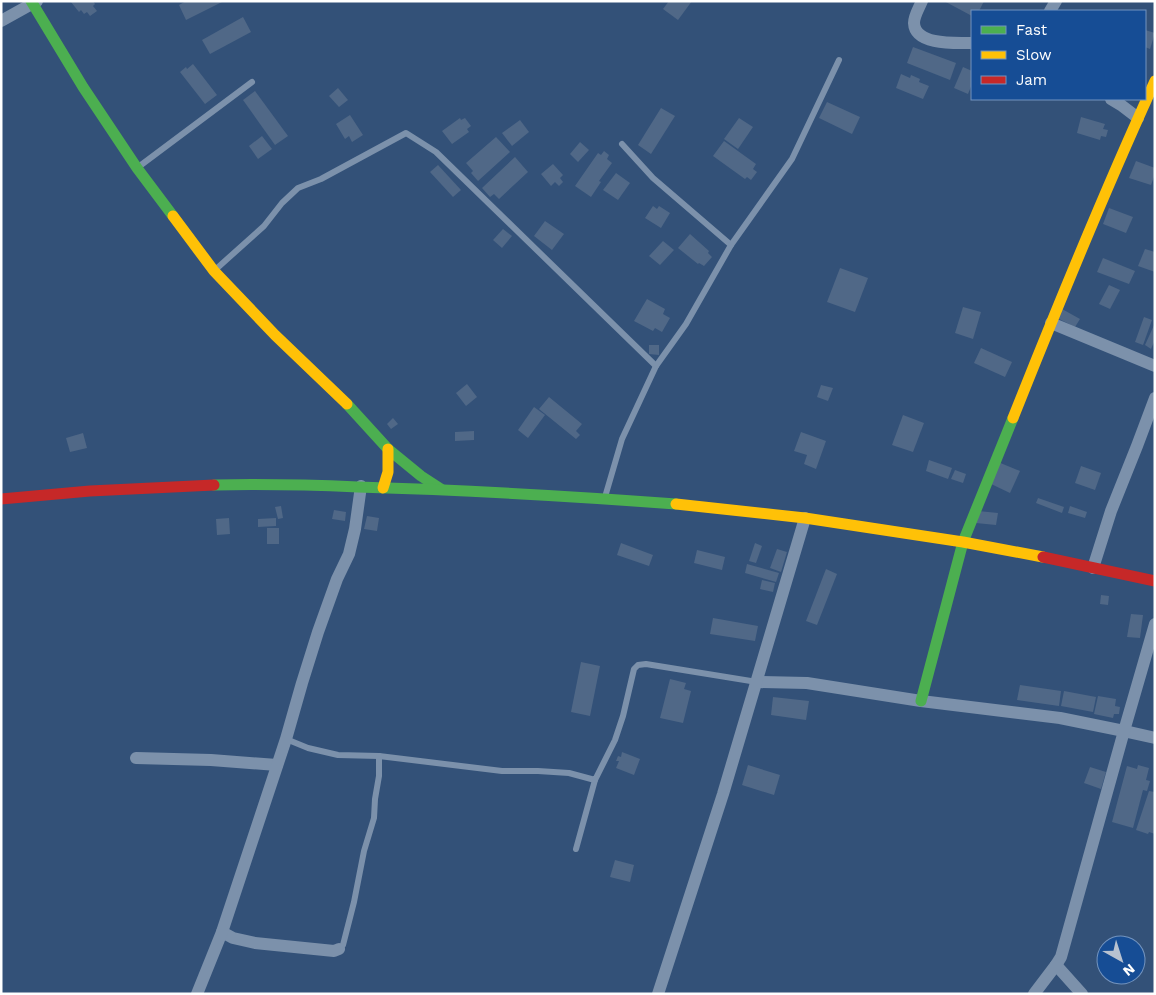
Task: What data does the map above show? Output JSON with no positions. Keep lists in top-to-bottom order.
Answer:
{
  "legend": ["Fast", "Slow", "Jam"],
  "north": "bottom right"
}
